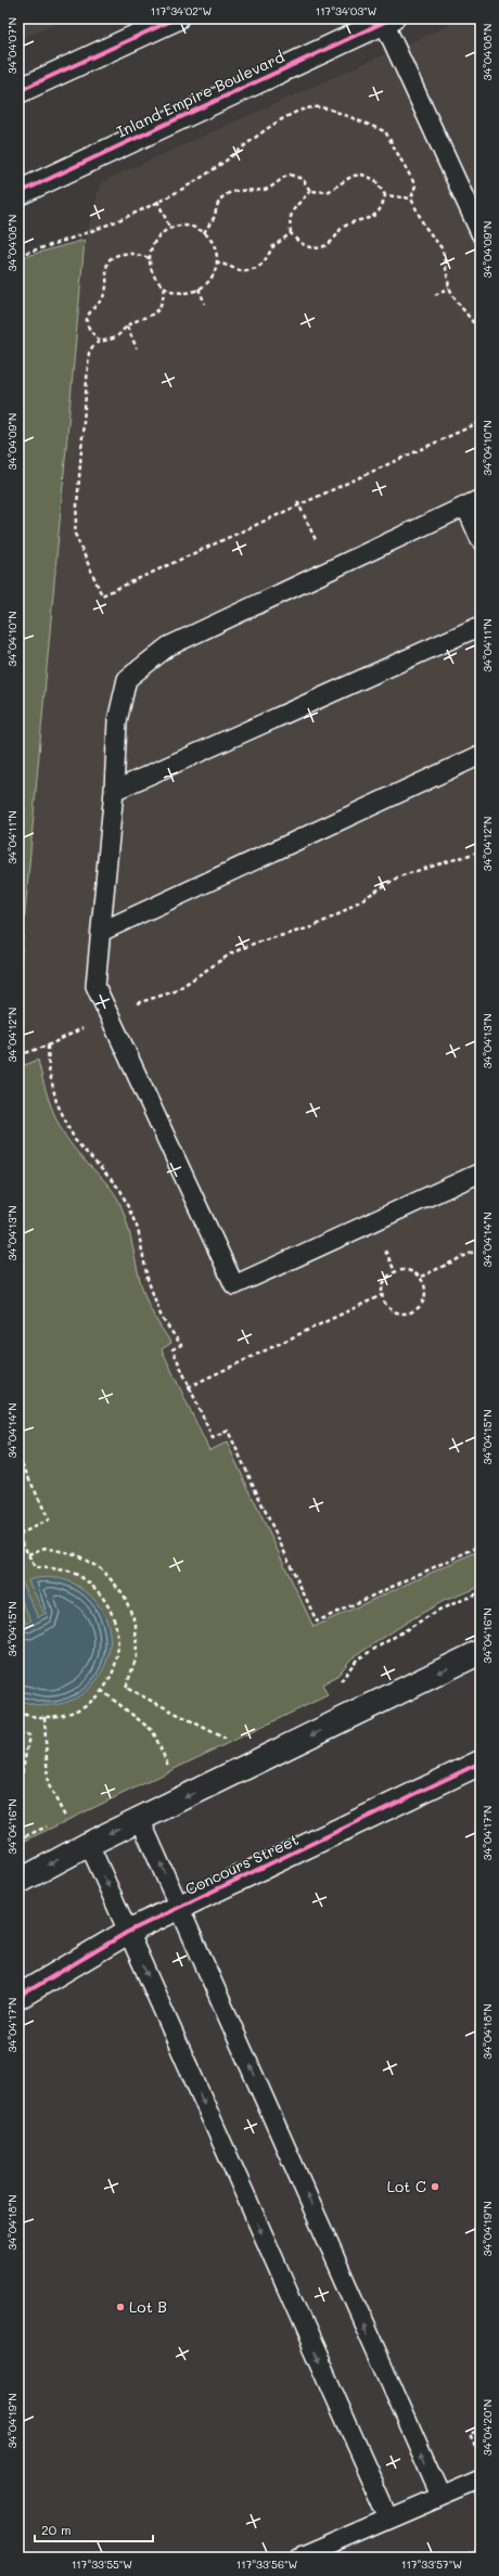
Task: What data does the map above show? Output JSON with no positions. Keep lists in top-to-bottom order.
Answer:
{
  "streets": {
    "street": ["Inland Empire Boulevard", "Concours Street"]
  },
  "places": ["Lot C", "Lot B"],
  "scale_bar": "20 m",
  "coordinates": [
    "117°34'02\"W",
    "117°34'03\"W",
    "34°04'07\"N",
    "34°04'08\"N",
    "34°04'09\"N",
    "34°04'10\"N",
    "34°04'11\"N",
    "34°04'12\"N",
    "34°04'13\"N",
    "34°04'14\"N",
    "34°04'15\"N",
    "34°04'16\"N",
    "34°04'17\"N",
    "34°04'18\"N",
    "34°04'19\"N",
    "34°04'20\"N",
    "117°33'55\"W",
    "117°33'56\"W",
    "117°33'57\"W"
  ]
}
